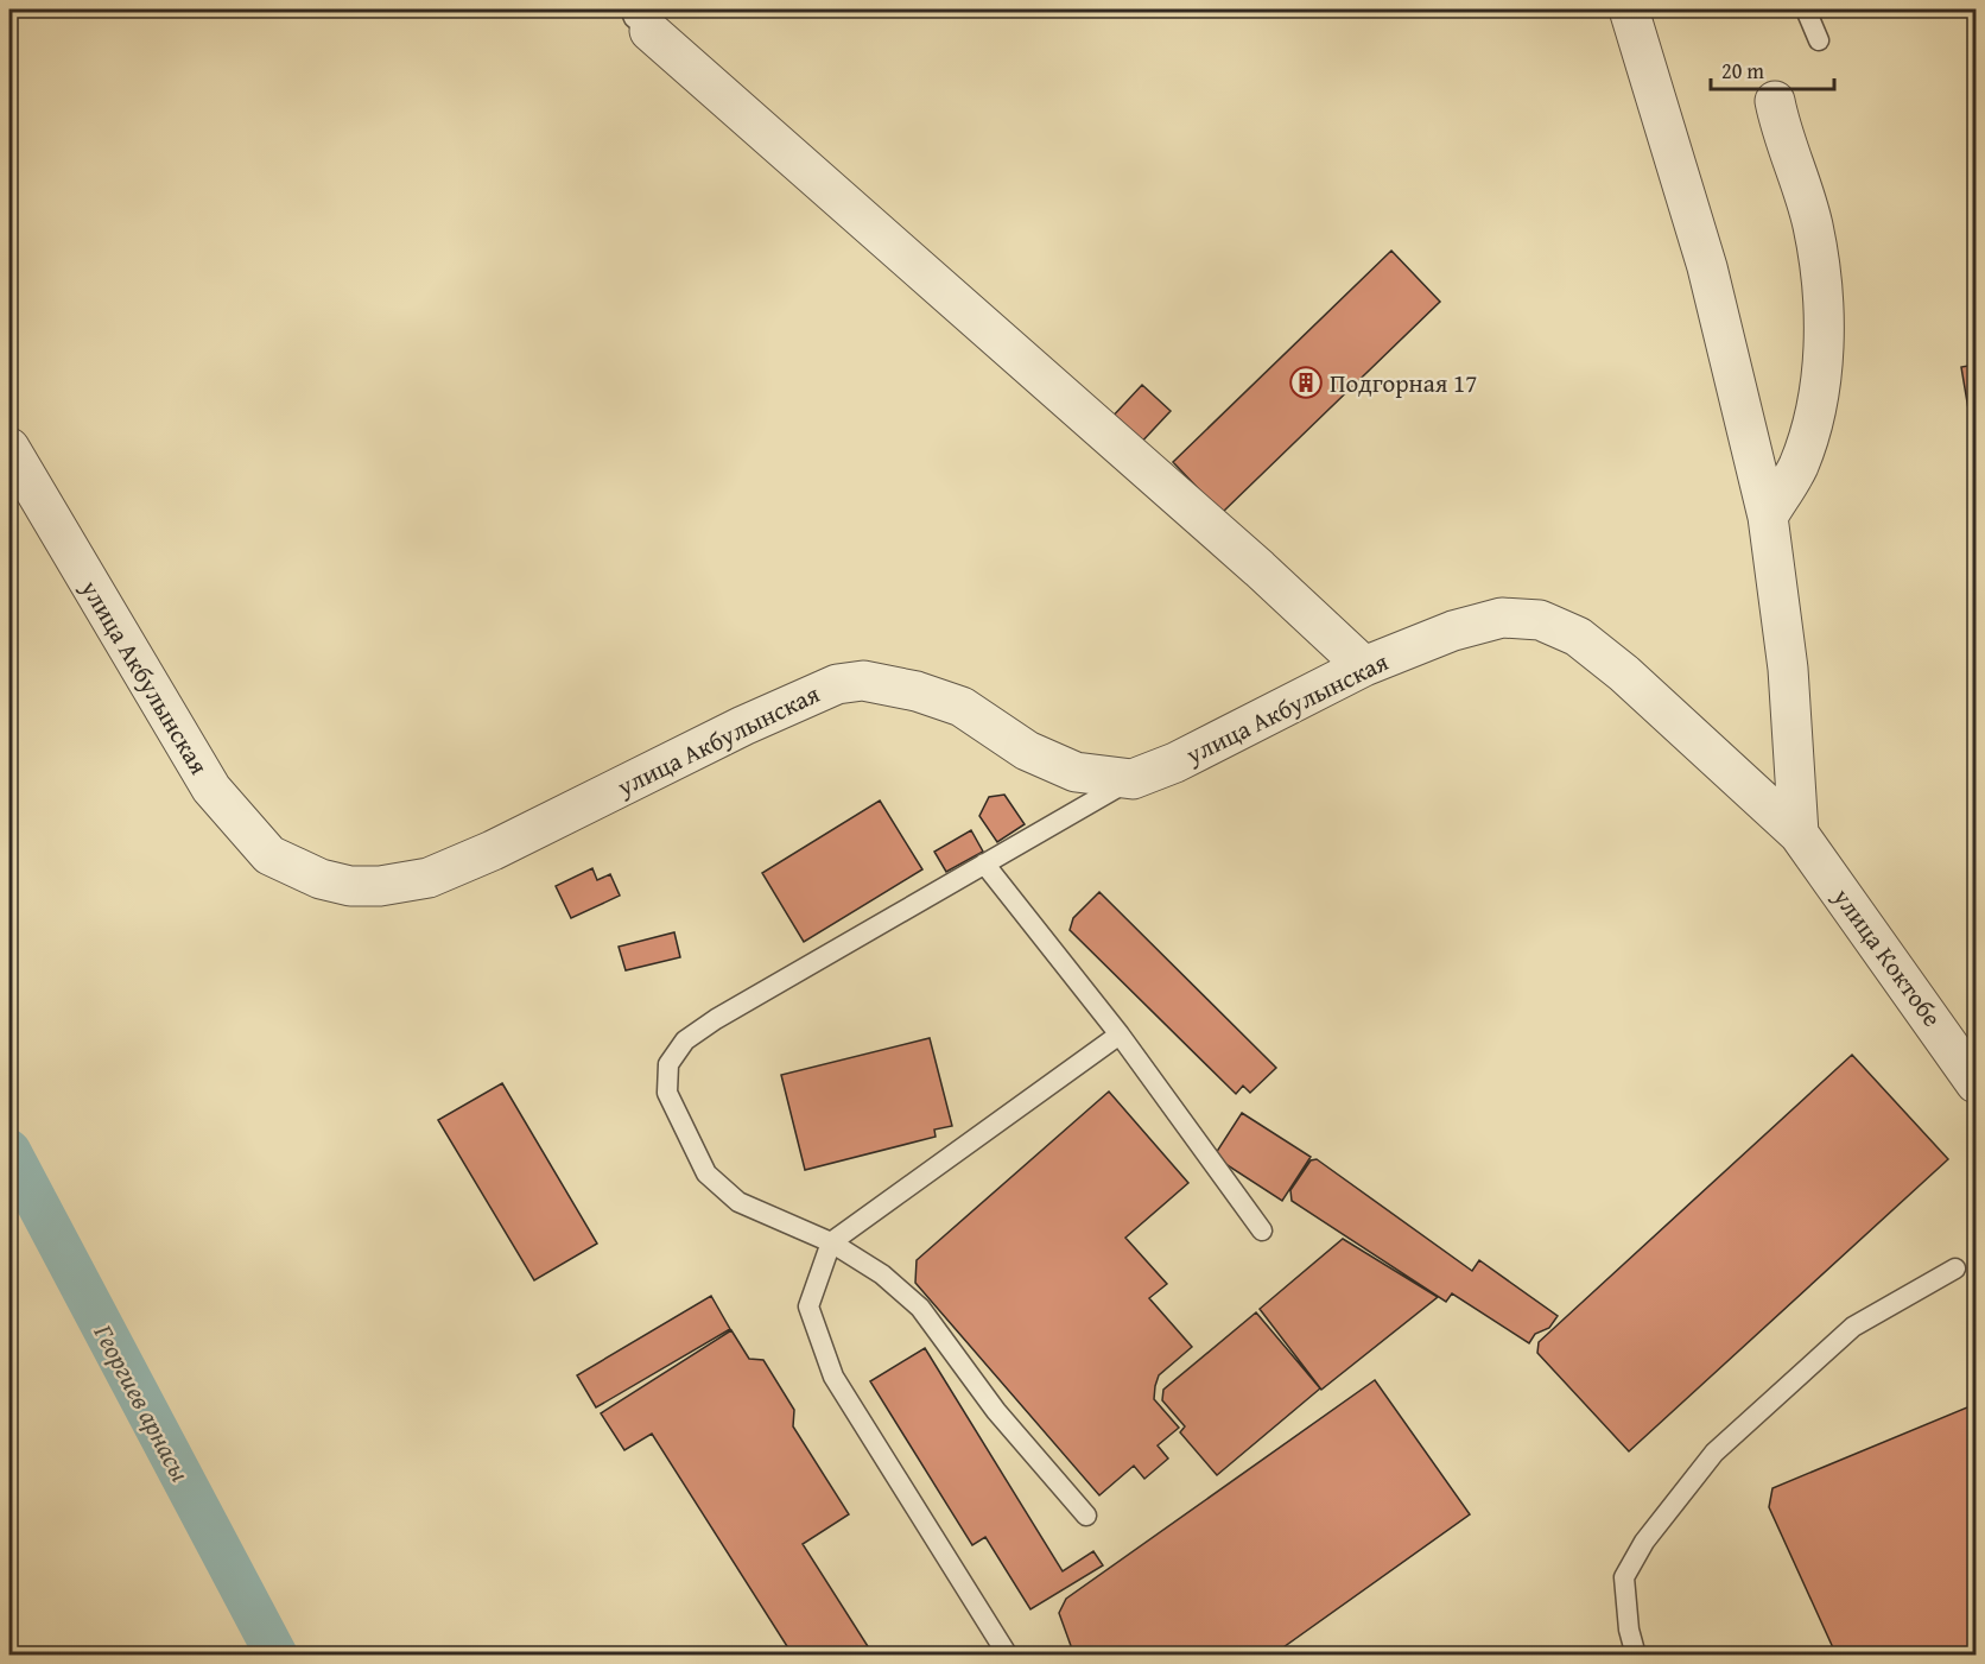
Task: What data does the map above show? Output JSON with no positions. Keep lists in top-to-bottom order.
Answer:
{
  "streets": {
    "street": ["улица Акбулынская", "улица Коктобе"]
  },
  "crossings": [
    ["улица Акбулынская", "улица Коктобе"]
  ],
  "water": ["Георгиев арнасы"],
  "places": {
    "building": ["Подгорная 17"]
  },
  "scale_bar": "20 m"
}
